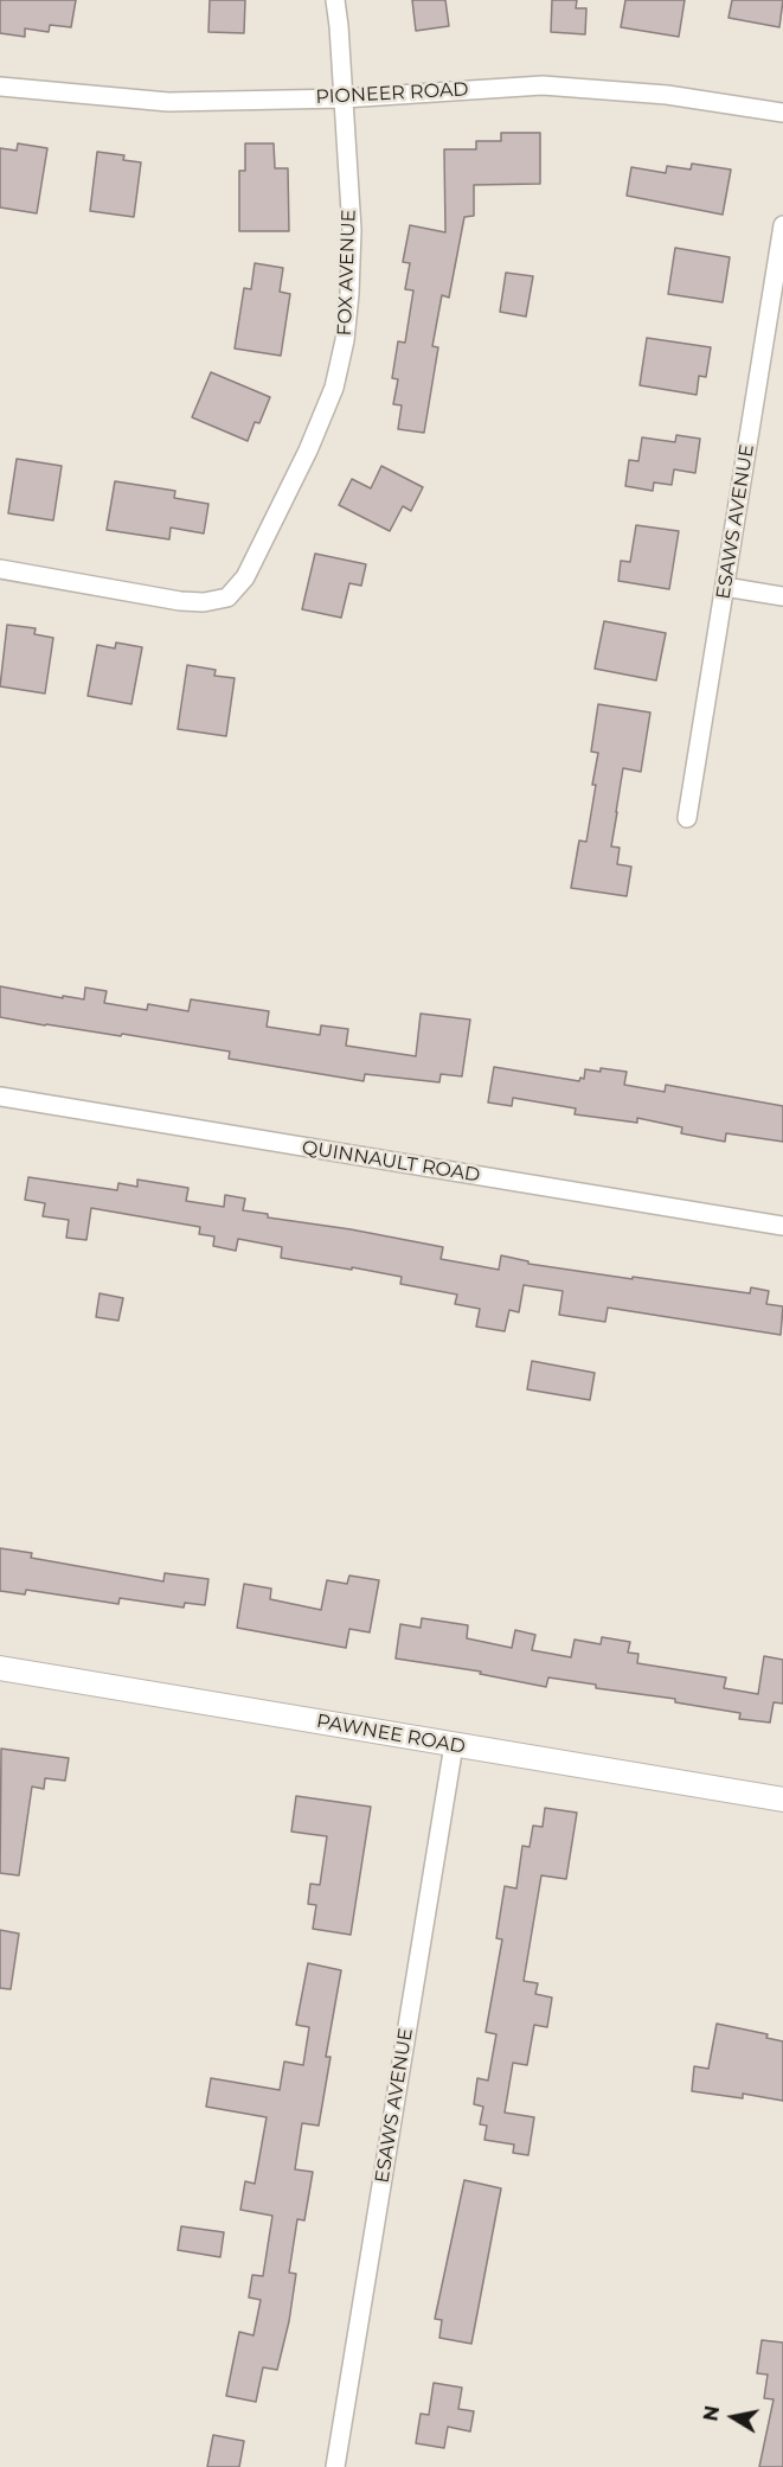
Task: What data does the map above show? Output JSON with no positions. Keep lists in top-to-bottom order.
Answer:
{
  "streets": {
    "street": [
      "PIONEER ROAD",
      "FOX AVENUE",
      "ESAWS AVENUE",
      "QUINNAULT ROAD",
      "PAWNEE ROAD"
    ]
  },
  "crossings": [
    ["PIONEER ROAD", "FOX AVENUE"],
    ["ESAWS AVENUE", "PAWNEE ROAD"]
  ],
  "north": "left"
}
